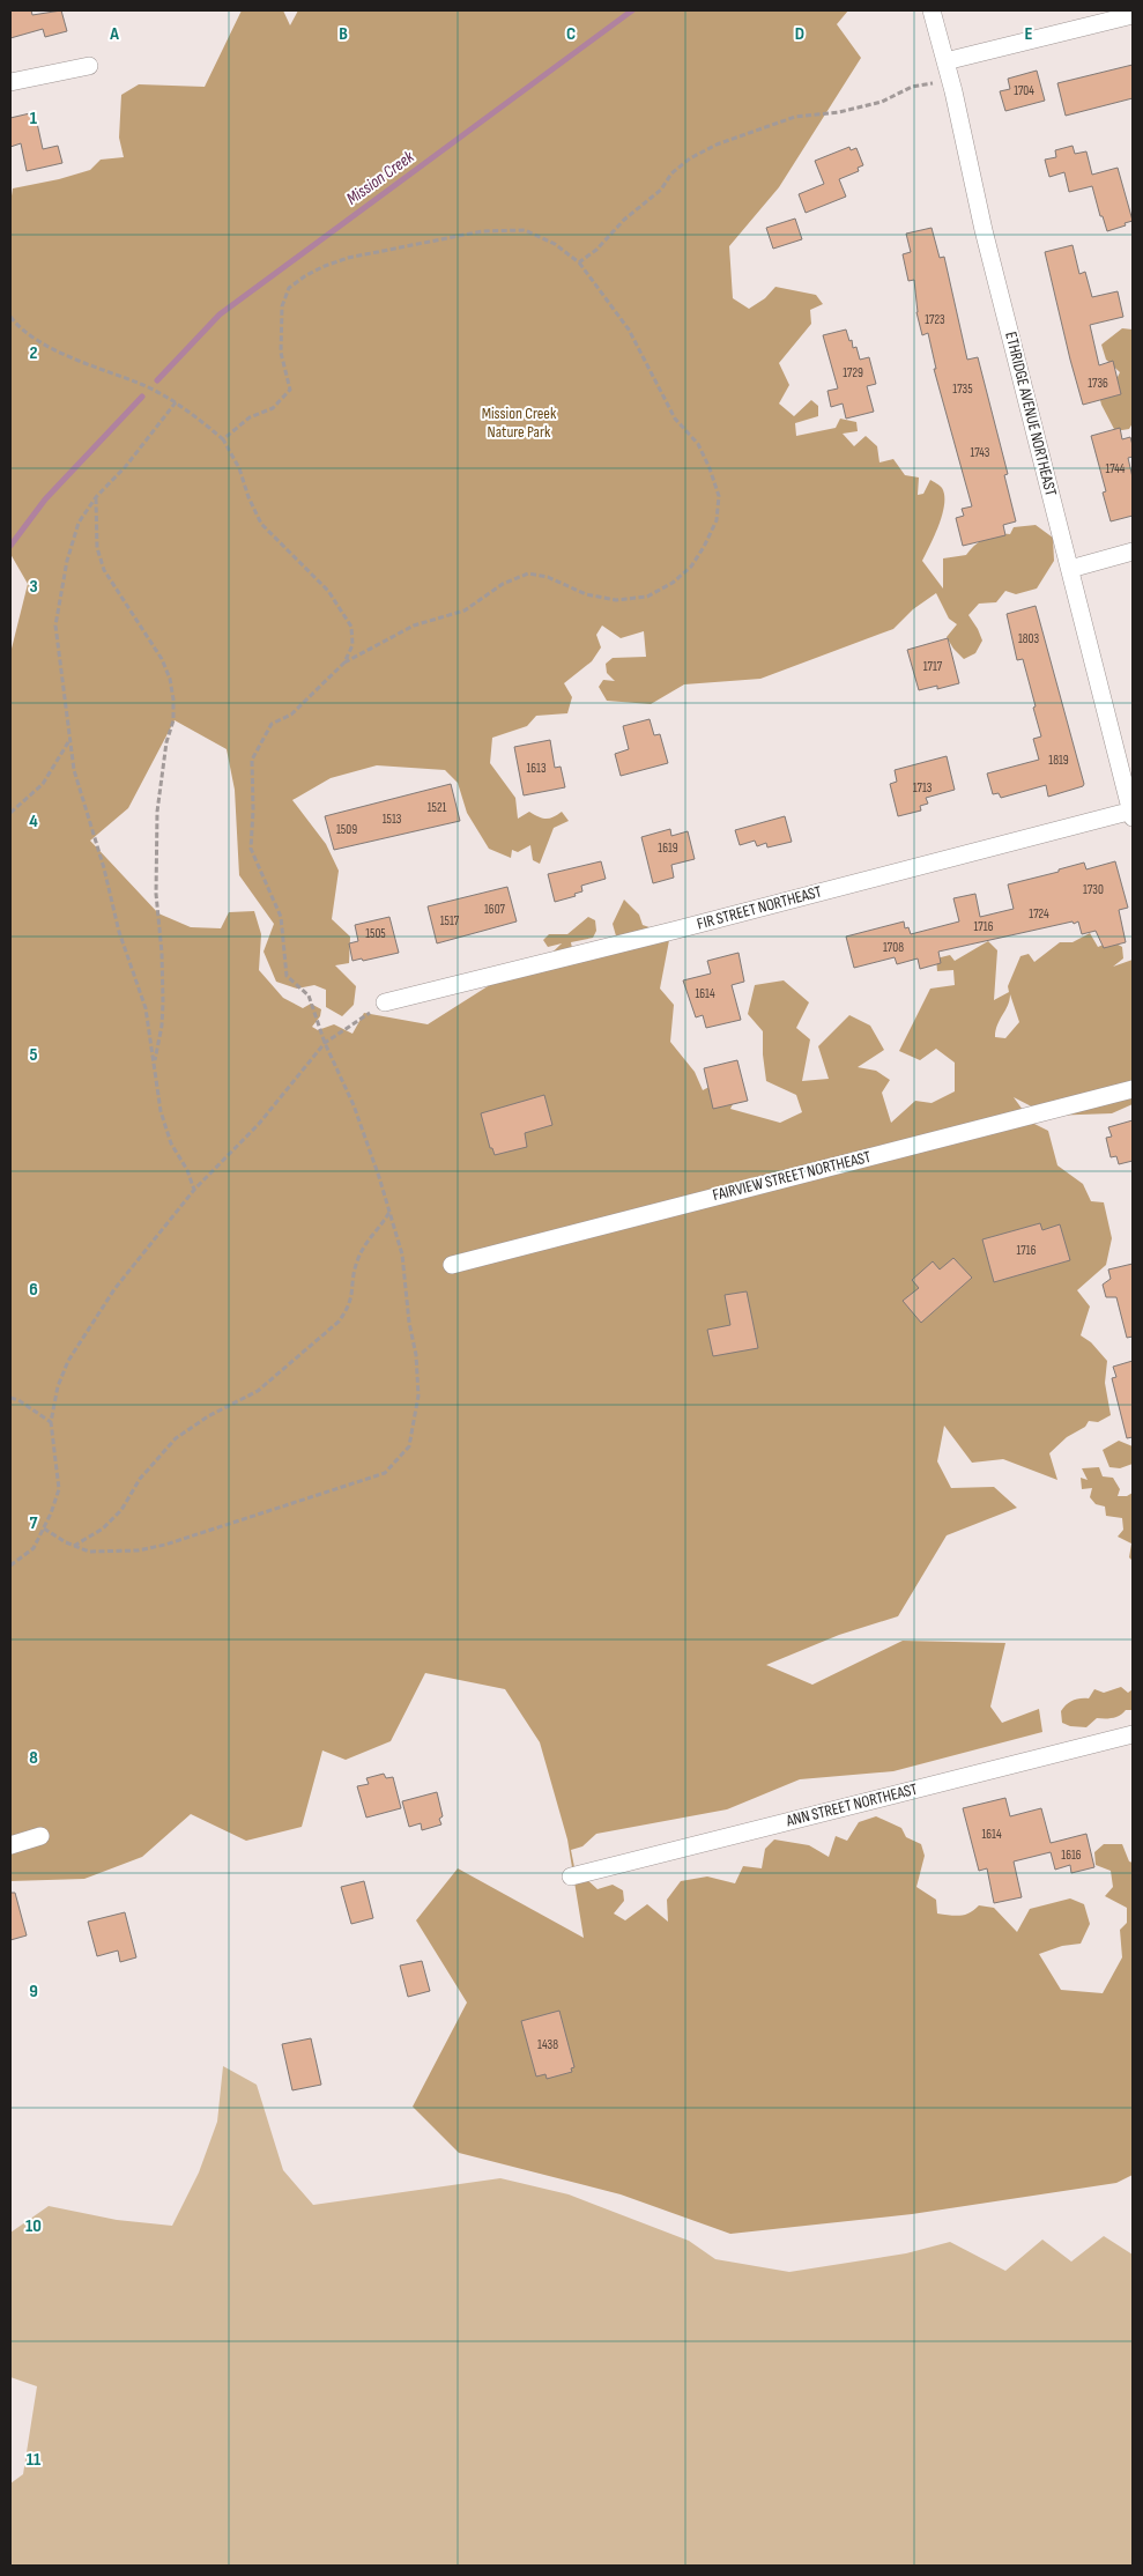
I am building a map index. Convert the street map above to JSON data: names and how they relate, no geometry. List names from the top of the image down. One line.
{"streets":{"street":["ETHRIDGE AVENUE NORTHEAST","FIR STREET NORTHEAST","FAIRVIEW STREET NORTHEAST","ANN STREET NORTHEAST"]},"crossings":[["ETHRIDGE AVENUE NORTHEAST","FIR STREET NORTHEAST"]],"water":["Mission Creek"],"parks":["Mission Creek Nature Park"],"house_numbers":["1704","1723","1729","1736","1735","1743","1744","1803","1717","1819","1613","1713","1521","1513","1509","1619","1730","1607","1724","1517","1716","1505","1708","1614","1716","1614","1616","1438"],"grid":{"columns":["A","B","C","D","E"],"rows":["1","2","3","4","5","6","7","8","9","10","11"]}}
